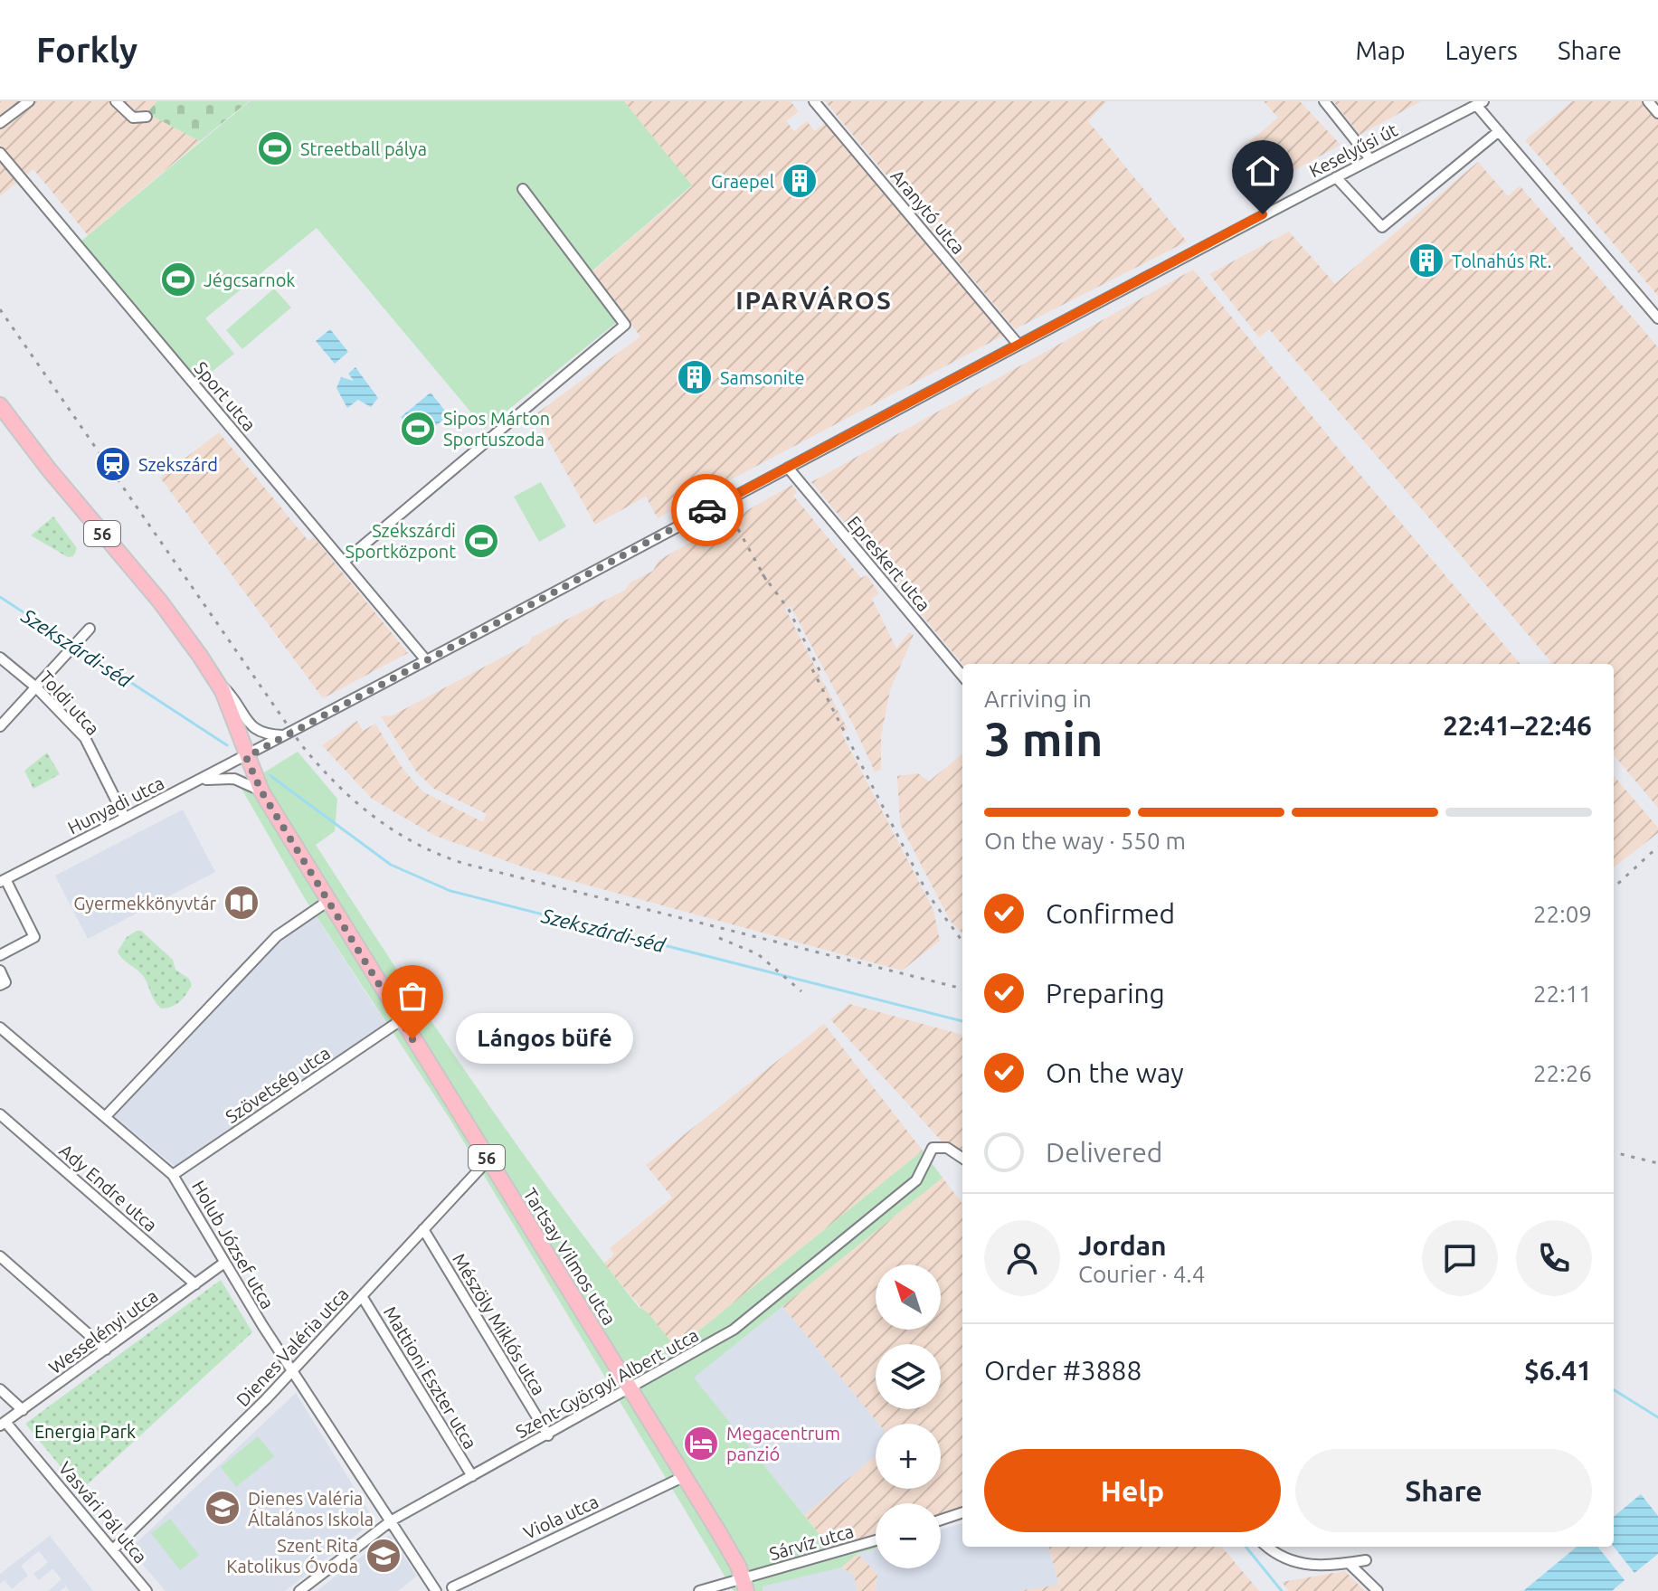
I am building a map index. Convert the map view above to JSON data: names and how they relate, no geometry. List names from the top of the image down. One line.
{"streets":{"main road":["56","Tartsay Vilmos utca"],"street":["Keselyűsi út","Aranytó utca","Sport utca","Epreskert utca","Toldi utca","Hunyadi utca","Szövetség utca","Ady Endre utca","Holub József utca","Mészöly Miklós utca","Wesselényi utca","Dienes Valéria utca","Mattioni Eszter utca","Szent-Györgyi Albert utca","Vasvári Pál utca","Viola utca","Sárvíz utca"]},"crossings":[["Keselyűsi út","Aranytó utca"],["Keselyűsi út","Sport utca"],["Keselyűsi út","56"],["Keselyűsi út","Epreskert utca"],["Keselyűsi út","Hunyadi utca"],["Keselyűsi út","Tartsay Vilmos utca"],["56","Hunyadi utca"],["56","Tartsay Vilmos utca"],["Toldi utca","Hunyadi utca"],["Hunyadi utca","Tartsay Vilmos utca"],["Szövetség utca","Holub József utca"],["Szövetség utca","Tartsay Vilmos utca"],["Ady Endre utca","Wesselényi utca"],["Holub József utca","Wesselényi utca"],["Holub József utca","Dienes Valéria utca"],["Holub József utca","Szent-Györgyi Albert utca"],["Tartsay Vilmos utca","Dienes Valéria utca"],["Tartsay Vilmos utca","Szent-Györgyi Albert utca"],["Tartsay Vilmos utca","Viola utca"],["Tartsay Vilmos utca","Sárvíz utca"],["Mészöly Miklós utca","Dienes Valéria utca"],["Mészöly Miklós utca","Szent-Györgyi Albert utca"],["Wesselényi utca","Vasvári Pál utca"],["Dienes Valéria utca","Mattioni Eszter utca"],["Dienes Valéria utca","Vasvári Pál utca"],["Mattioni Eszter utca","Szent-Györgyi Albert utca"]],"districts":["IPARVÁROS"],"water":["Szekszárdi-séd"],"parks":["Energia Park"],"places":{"sports":["Streetball pálya","Jégcsarnok","Sipos Márton Sportuszoda","Szekszárdi Sportközpont"],"building":["Graepel","Tolnahús Rt.","Samsonite"],"station":["Szekszárd"],"library":["Gyermekkönyvtár"],"other":["Lángos büfé"],"hotel":["Megacentrum panzió"],"school or university":["Dienes Valéria Általános Iskola","Szent Rita Katolikus Óvoda"]},"north":"top left","page":{"header":"Forkly","nav":["Map","Layers","Share"],"heading":["3 min","Arriving in","22:41–22:46"],"panel":["Jordan","Courier · 4.4","Order #3888","$6.41"],"bar":"On the way · 550 m","list":[["Confirmed","22:09"],["Preparing","22:11"],["On the way","22:26"],"Delivered"],"bubble":"Lángos büfé","map_buttons":["+","−"],"buttons":["Help","Share"]}}
